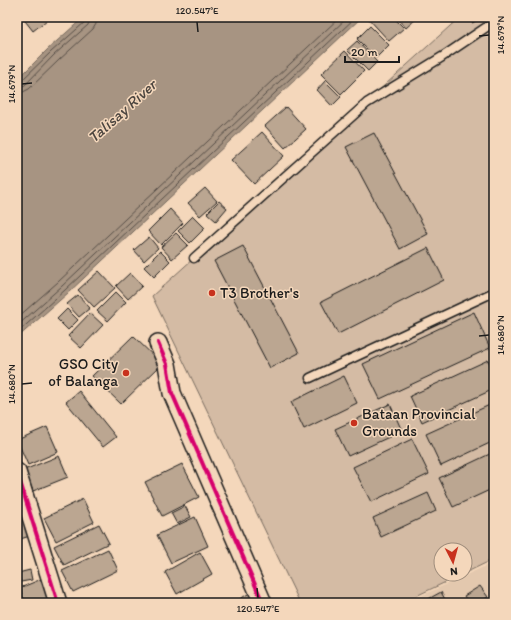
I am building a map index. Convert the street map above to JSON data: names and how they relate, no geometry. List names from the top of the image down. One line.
{"water":["Talisay River"],"places":["T3 Brother's","GSO City of Balanga","Bataan Provincial Grounds"],"scale_bar":"20 m","north":"bottom","coordinates":["120.547°E","14.679°N","14.680°N"]}
